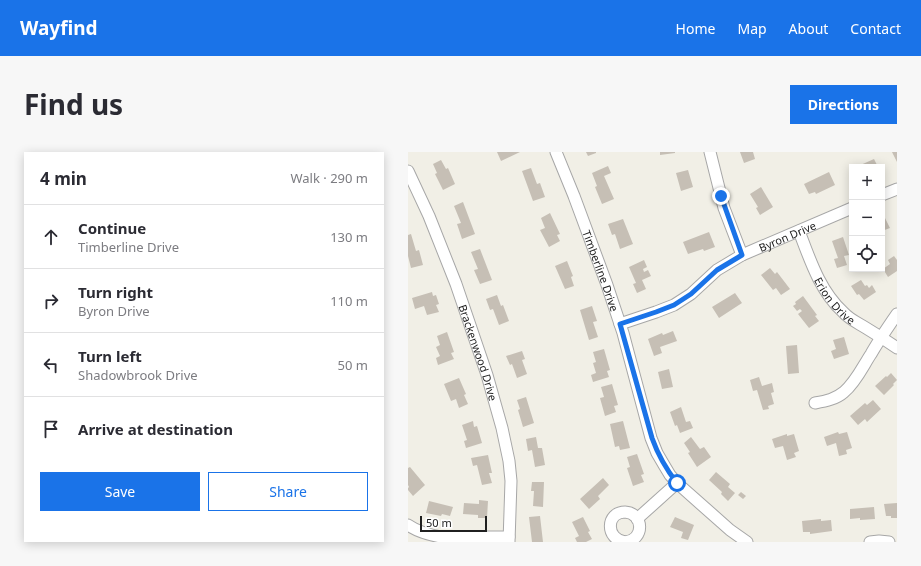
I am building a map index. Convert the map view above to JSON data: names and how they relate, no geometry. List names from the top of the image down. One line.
{"streets":{"street":["Byron Drive","Timberline Drive","Erion Drive","Brackenwood Drive"]},"crossings":[["Byron Drive","Timberline Drive"],["Byron Drive","Erion Drive"]],"scale_bar":"50 m","page":{"header":"Wayfind","nav":["Home","Map","About","Contact"],"title":"Find us","buttons":["Directions",["Save","Share"]],"heading":["4 min","Walk · 290 m"],"map_buttons":["+","−"],"list":[["Continue","Timberline Drive","130 m"],["Turn right","Byron Drive","110 m"],["Turn left","Shadowbrook Drive","50 m"],"Arrive at destination"],"scale":"50 m"}}
